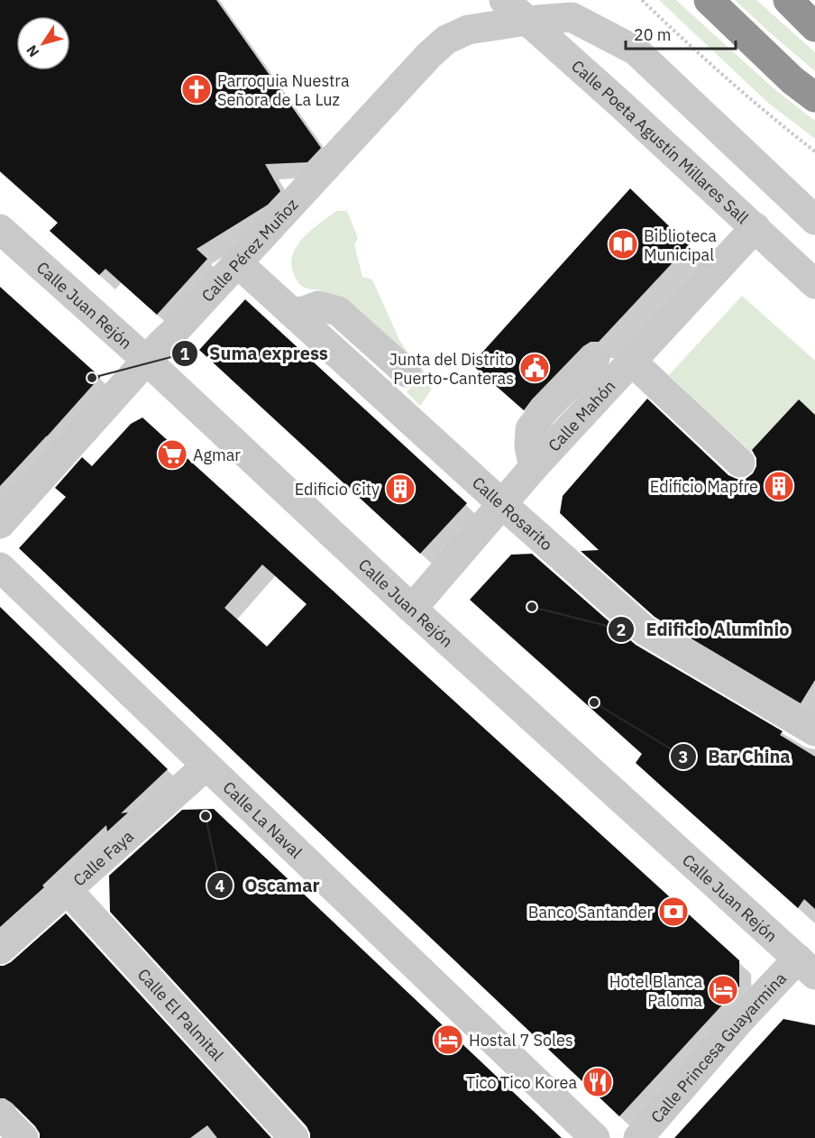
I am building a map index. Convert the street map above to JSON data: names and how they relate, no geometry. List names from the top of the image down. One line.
{"streets":{"street":["Calle Poeta Agustín Millares Sall","Calle Pérez Muñoz","Calle Juan Rejón","Calle Mahón","Calle Rosarito","Calle La Naval","Calle Faya","Calle El Palmital","Calle Princesa Guayarmina"]},"crossings":[["Calle Poeta Agustín Millares Sall","Calle Pérez Muñoz"],["Calle Poeta Agustín Millares Sall","Calle Mahón"],["Calle Pérez Muñoz","Calle Juan Rejón"],["Calle Pérez Muñoz","Calle Rosarito"],["Calle Juan Rejón","Calle Mahón"],["Calle Juan Rejón","Calle Princesa Guayarmina"],["Calle Mahón","Calle Rosarito"],["Calle La Naval","Calle Faya"],["Calle Faya","Calle El Palmital"]],"places":{"church":["Parroquia Nuestra Señora de La Luz"],"library":["Biblioteca Municipal"],"public building":["Junta del Distrito Puerto-Canteras"],"other":["Suma express","Edificio Aluminio","Bar China","Oscamar"],"supermarket":["Agmar"],"building":["Edificio Mapfre","Edificio City"],"bank":["Banco Santander"],"hotel":["Hotel Blanca Paloma","Hostal 7 Soles"],"restaurant":["Tico Tico Korea"]},"scale_bar":"20 m","north":"bottom left"}
